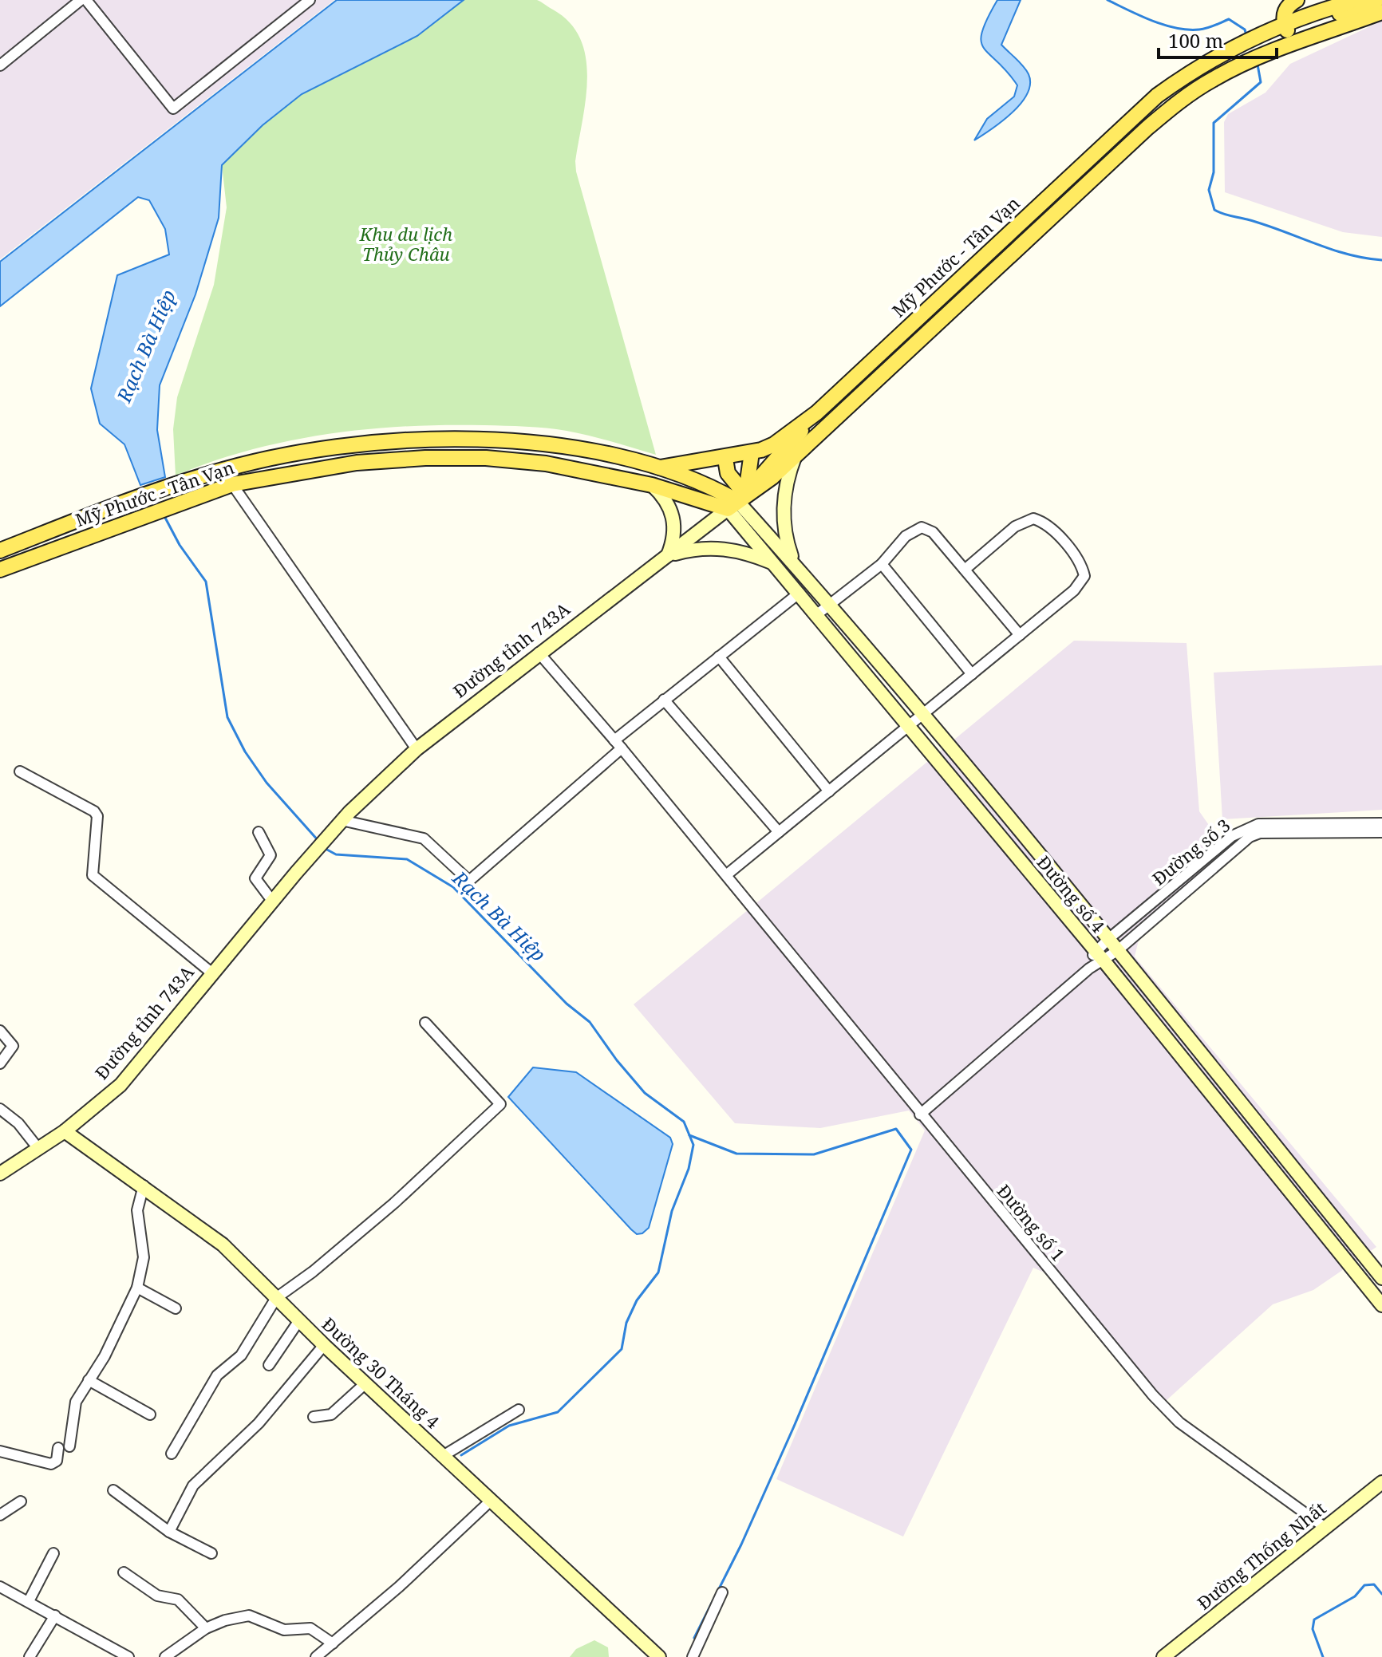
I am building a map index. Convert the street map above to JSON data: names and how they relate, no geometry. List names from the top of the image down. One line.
{"streets":{"main road":["Mỹ Phước - Tân Vạn","Đường tỉnh 743A"],"street":["Đường số 3","Đường số 4","Đường số 1","Đường 30 Tháng 4","Đường Thống Nhất"]},"crossings":[["Mỹ Phước - Tân Vạn","Đường tỉnh 743A"],["Mỹ Phước - Tân Vạn","Đường số 4"],["Đường tỉnh 743A","Đường số 4"],["Đường tỉnh 743A","Đường số 1"],["Đường tỉnh 743A","Đường 30 Tháng 4"],["Đường số 3","Đường số 4"],["Đường số 1","Đường Thống Nhất"]],"water":["Rạch Bà Hiệp"],"parks":["Khu du lịch Thủy Châu"],"scale_bar":"100 m"}
